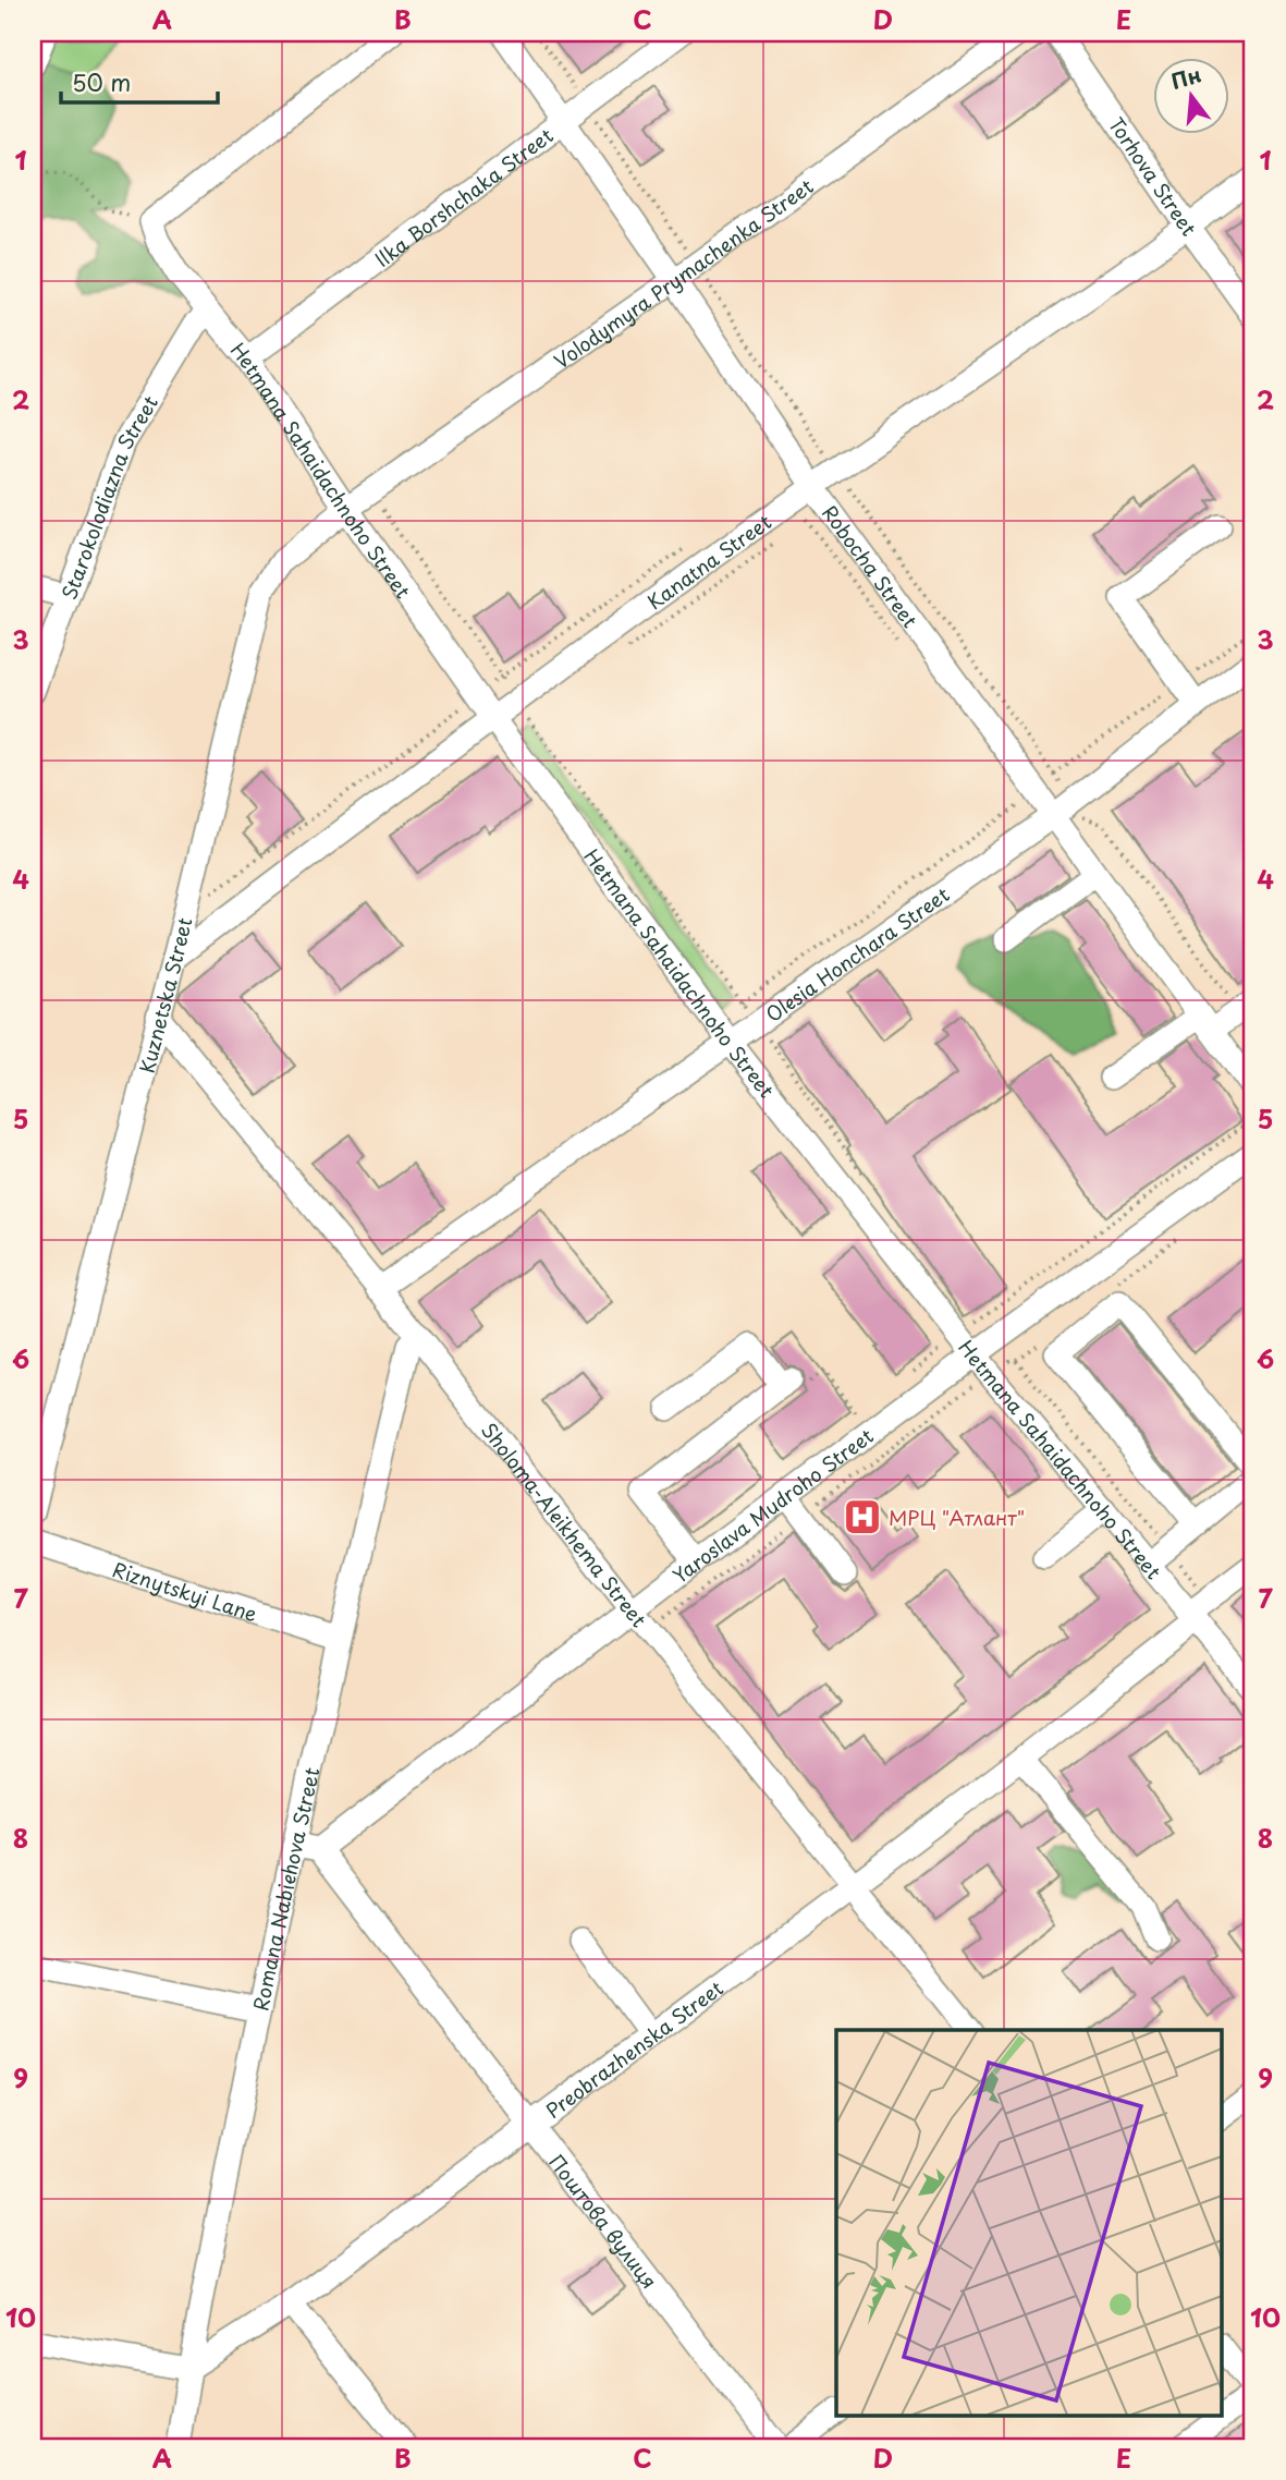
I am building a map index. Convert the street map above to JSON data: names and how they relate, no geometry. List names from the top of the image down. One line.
{"streets":{"street":["Torhova Street","Ilka Borshchaka Street","Volodymyra Prymachenka Street","Hetmana Sahaidachnoho Street","Starokolodiazna Street","Kanatna Street","Robocha Street","Olesia Honchara Street","Kuznetska Street","Yaroslava Mudroho Street","Sholoma-Aleikhema Street","Riznytskyi Lane","Romana Nabiehova Street","Preobrazhenska Street","Поштова вулиця"]},"crossings":[["Torhova Street","Kanatna Street"],["Ilka Borshchaka Street","Hetmana Sahaidachnoho Street"],["Ilka Borshchaka Street","Robocha Street"],["Volodymyra Prymachenka Street","Hetmana Sahaidachnoho Street"],["Volodymyra Prymachenka Street","Robocha Street"],["Volodymyra Prymachenka Street","Kuznetska Street"],["Hetmana Sahaidachnoho Street","Starokolodiazna Street"],["Hetmana Sahaidachnoho Street","Kanatna Street"],["Hetmana Sahaidachnoho Street","Olesia Honchara Street"],["Hetmana Sahaidachnoho Street","Kuznetska Street"],["Hetmana Sahaidachnoho Street","Yaroslava Mudroho Street"],["Hetmana Sahaidachnoho Street","Preobrazhenska Street"],["Kanatna Street","Robocha Street"],["Kanatna Street","Kuznetska Street"],["Robocha Street","Olesia Honchara Street"],["Olesia Honchara Street","Sholoma-Aleikhema Street"],["Kuznetska Street","Sholoma-Aleikhema Street"],["Yaroslava Mudroho Street","Sholoma-Aleikhema Street"],["Yaroslava Mudroho Street","Поштова вулиця"],["Sholoma-Aleikhema Street","Romana Nabiehova Street"],["Sholoma-Aleikhema Street","Preobrazhenska Street"],["Riznytskyi Lane","Romana Nabiehova Street"],["Romana Nabiehova Street","Preobrazhenska Street"],["Preobrazhenska Street","Поштова вулиця"]],"places":{"hospital":["МРЦ \"Атлант\""]},"scale_bar":"50 m","north":"top","grid":{"columns":["A","B","C","D","E"],"rows":["1","2","3","4","5","6","7","8","9","10"]}}
